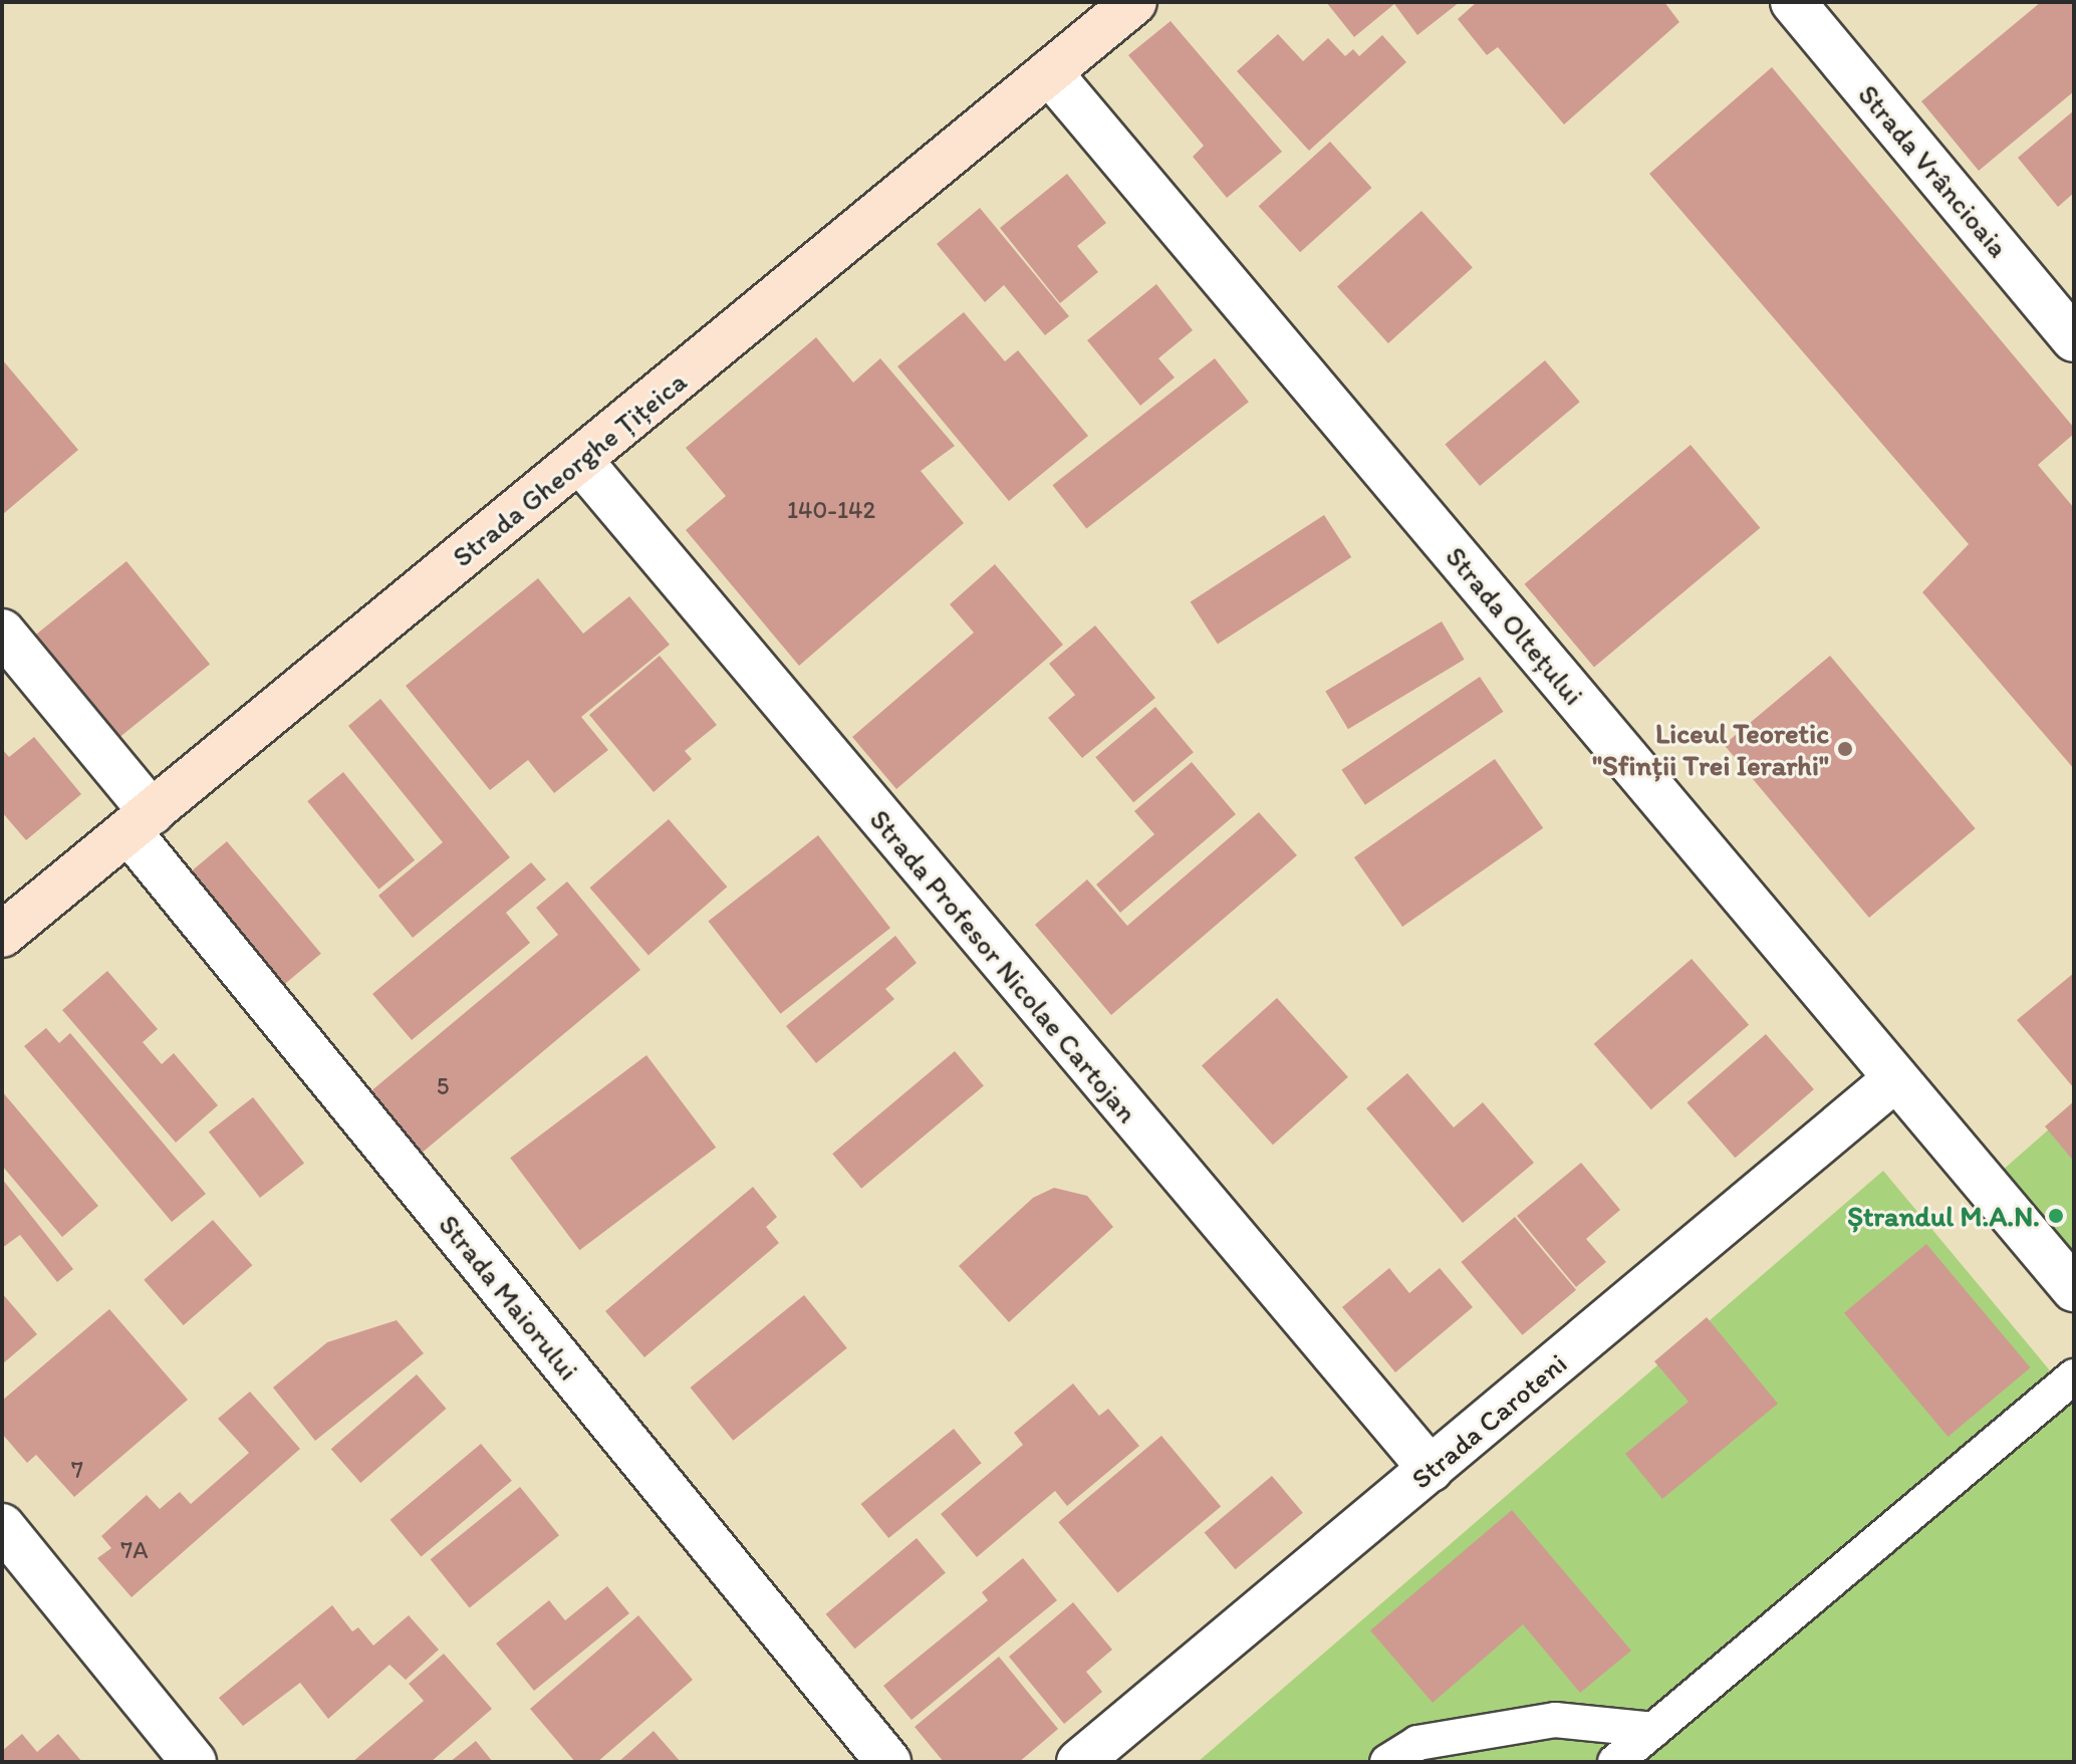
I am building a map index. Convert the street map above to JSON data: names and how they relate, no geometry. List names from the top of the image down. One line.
{"streets":{"street":["Strada Vrâncioaia","Strada Gheorghe Țițeica","Strada Oltețului","Strada Profesor Nicolae Cartojan","Strada Maiorului","Strada Caroteni"]},"crossings":[["Strada Gheorghe Țițeica","Strada Oltețului"],["Strada Gheorghe Țițeica","Strada Profesor Nicolae Cartojan"],["Strada Gheorghe Țițeica","Strada Maiorului"],["Strada Oltețului","Strada Caroteni"],["Strada Profesor Nicolae Cartojan","Strada Caroteni"]],"places":["Liceul Teoretic \"Sfinții Trei Ierarhi\"","Ștrandul M.A.N."],"house_numbers":["140-142","5","7","7A"]}
